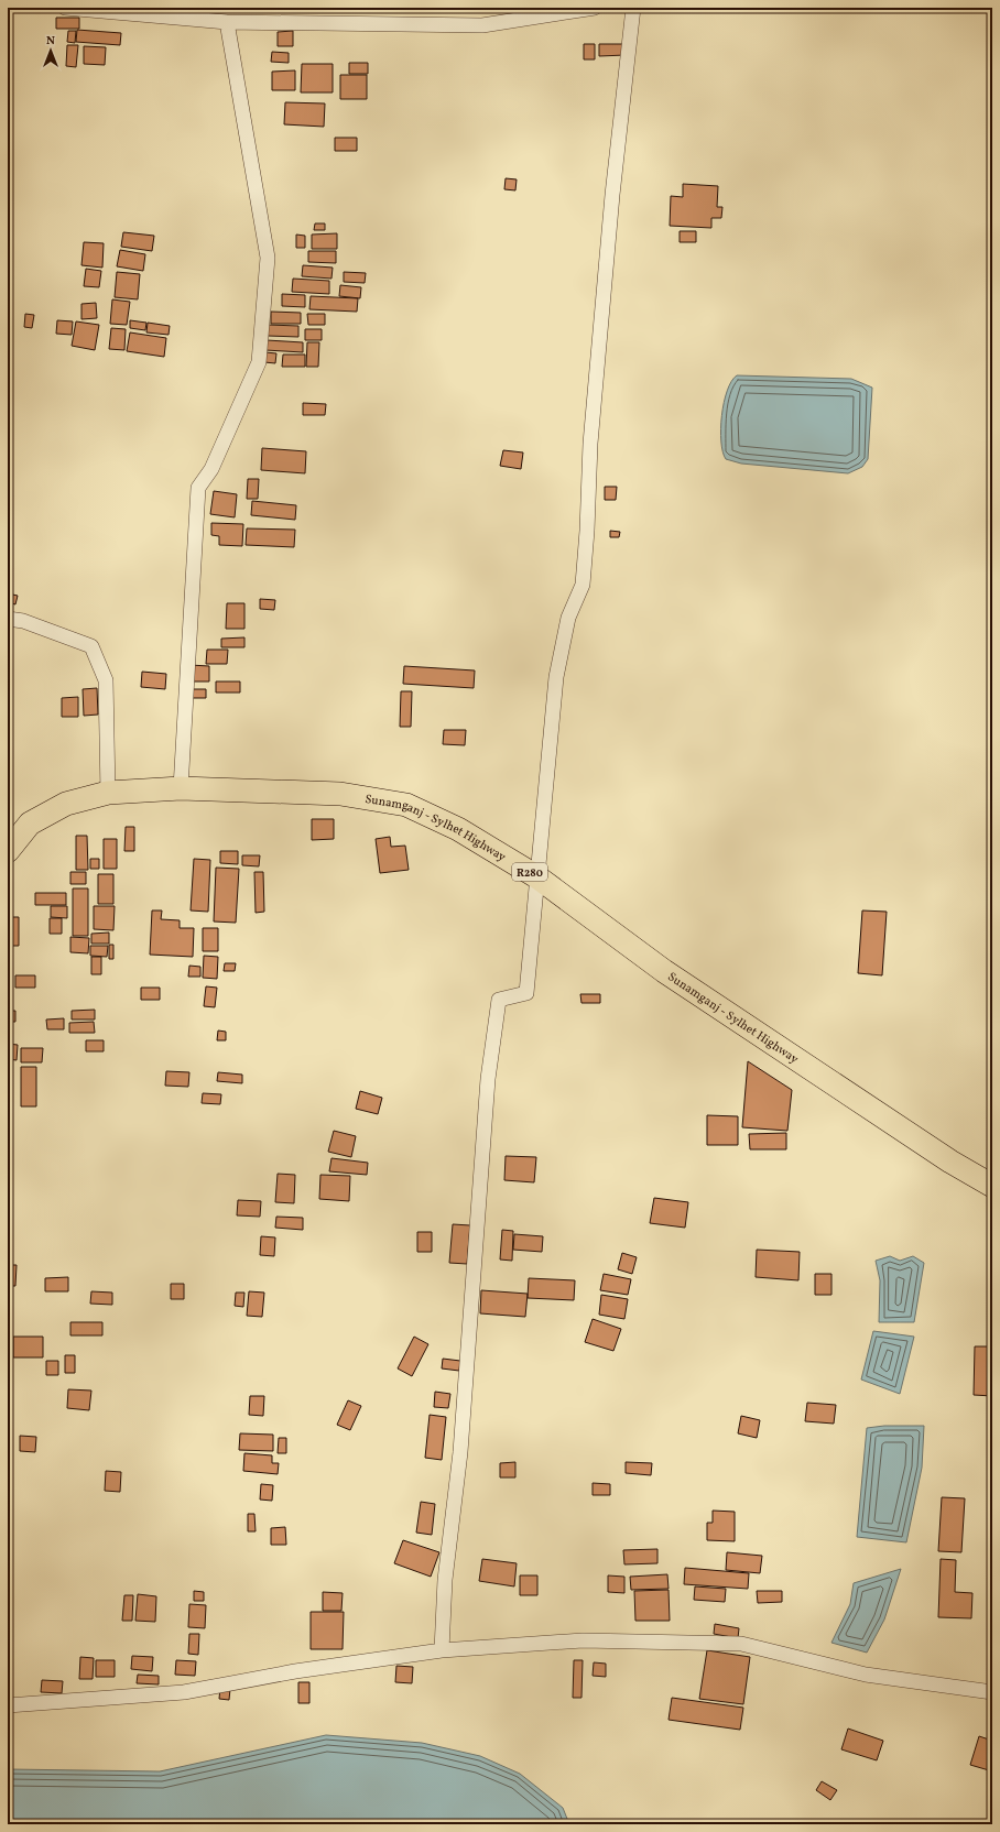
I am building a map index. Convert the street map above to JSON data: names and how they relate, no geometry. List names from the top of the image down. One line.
{"streets":{"main road":["Sunamganj - Sylhet Highway","R280"]},"north":"top"}
